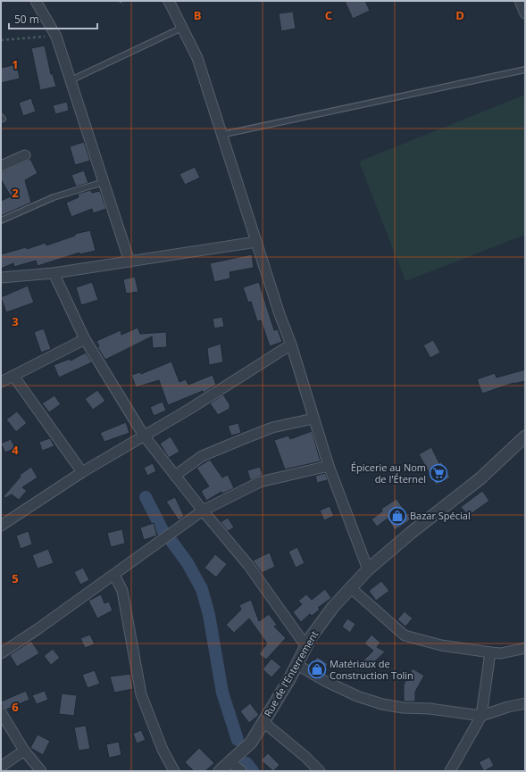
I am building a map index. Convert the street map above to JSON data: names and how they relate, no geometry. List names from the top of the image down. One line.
{"streets":{"street":["Rue de l'Enterrement"]},"places":{"supermarket":["Épicerie au Nom de l'Éternel"],"shop":["Bazar Spécial","Matériaux de Construction Tolin"]},"scale_bar":"50 m","grid":{"columns":["B","C","D"],"rows":["1","2","3","4","5","6"]}}
